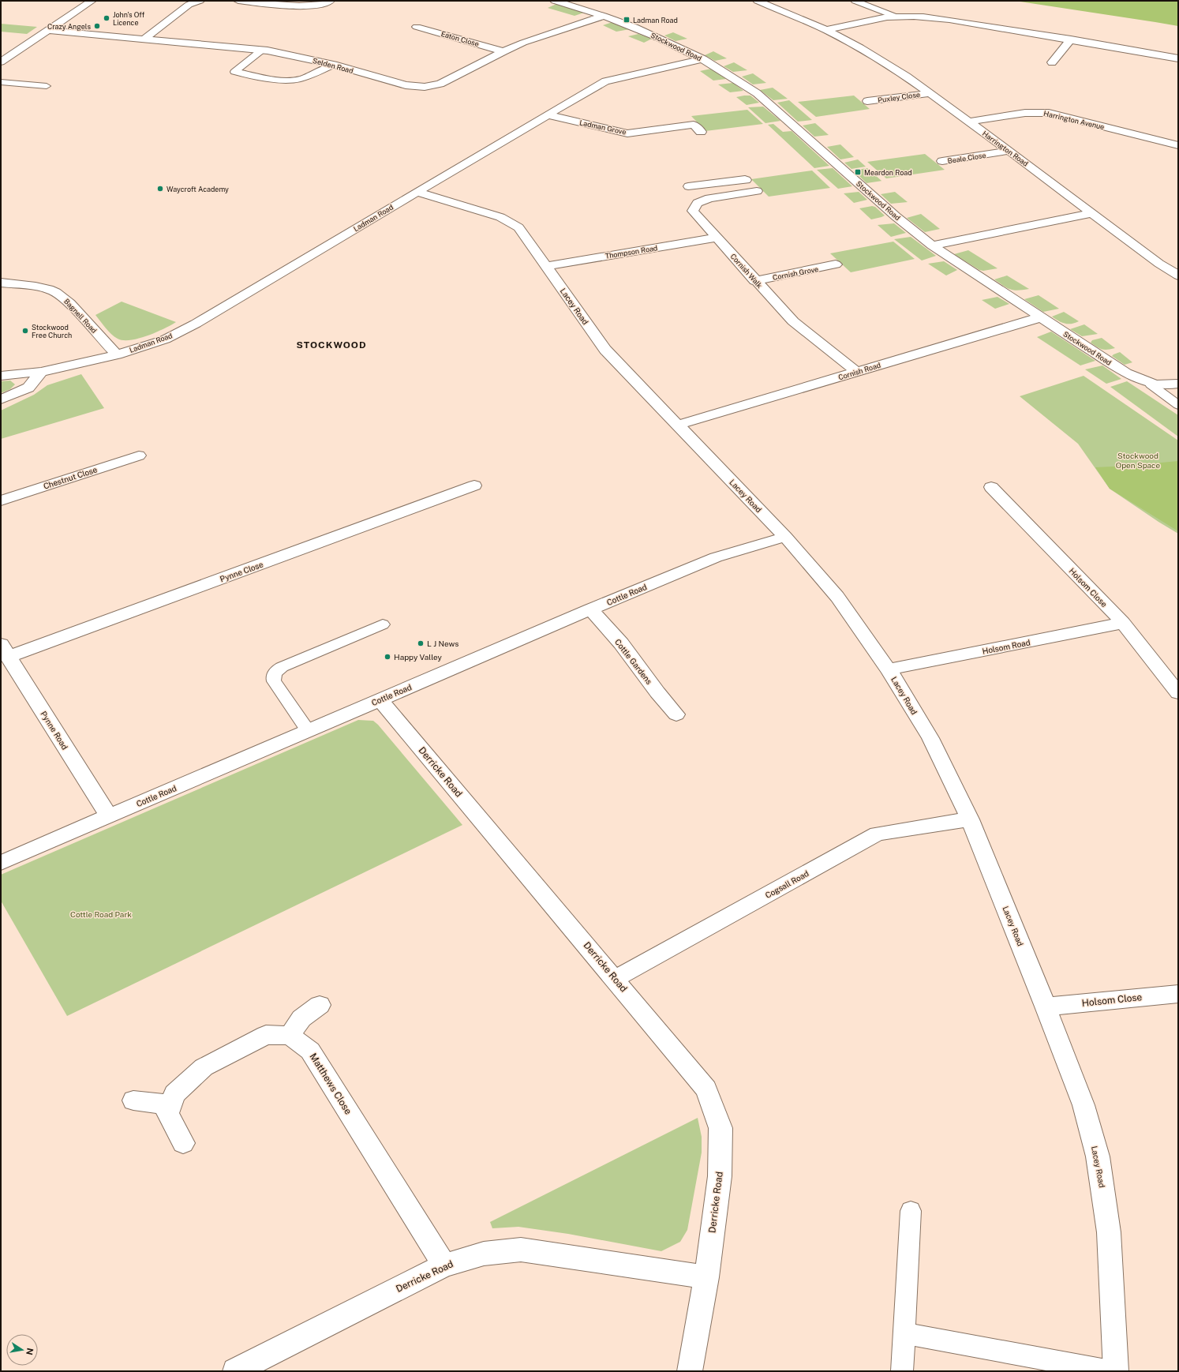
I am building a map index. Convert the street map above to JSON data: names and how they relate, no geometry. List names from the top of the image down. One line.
{"streets":{"street":["Eaton Close","Stockwood Road","Selden Road","Puxley Close","Harrington Avenue","Ladman Grove","Harrington Road","Beale Close","Ladman Road","Thompson Road","Cornish Walk","Cornish Grove","Lacey Road","Bagnell Road","Cornish Road","Chestnut Close","Pynne Close","Holsom Close","Cottle Road","Holsom Road","Cottle Gardens","Pynne Road","Derricke Road","Cogsall Road","Matthews Close"]},"crossings":[["Eaton Close","Selden Road"],["Stockwood Road","Selden Road"],["Stockwood Road","Ladman Road"],["Stockwood Road","Cornish Road"],["Puxley Close","Harrington Road"],["Harrington Avenue","Harrington Road"],["Ladman Grove","Ladman Road"],["Harrington Road","Beale Close"],["Ladman Road","Lacey Road"],["Ladman Road","Bagnell Road"],["Thompson Road","Cornish Walk"],["Thompson Road","Lacey Road"],["Cornish Walk","Cornish Grove"],["Cornish Walk","Cornish Road"],["Lacey Road","Cornish Road"],["Lacey Road","Holsom Close"],["Lacey Road","Cottle Road"],["Lacey Road","Holsom Road"],["Lacey Road","Cogsall Road"],["Pynne Close","Pynne Road"],["Holsom Close","Holsom Road"],["Cottle Road","Cottle Gardens"],["Cottle Road","Pynne Road"],["Cottle Road","Derricke Road"],["Derricke Road","Cogsall Road"],["Derricke Road","Matthews Close"]],"districts":["STOCKWOOD"],"parks":["Stockwood Open Space","Cottle Road Park"],"places":{"other":["John's Off Licence","Crazy Angels","Waycroft Academy","Stockwood Free Church","L J News","Happy Valley"],"transit":["Ladman Road","Meardon Road"]},"north":"right"}
